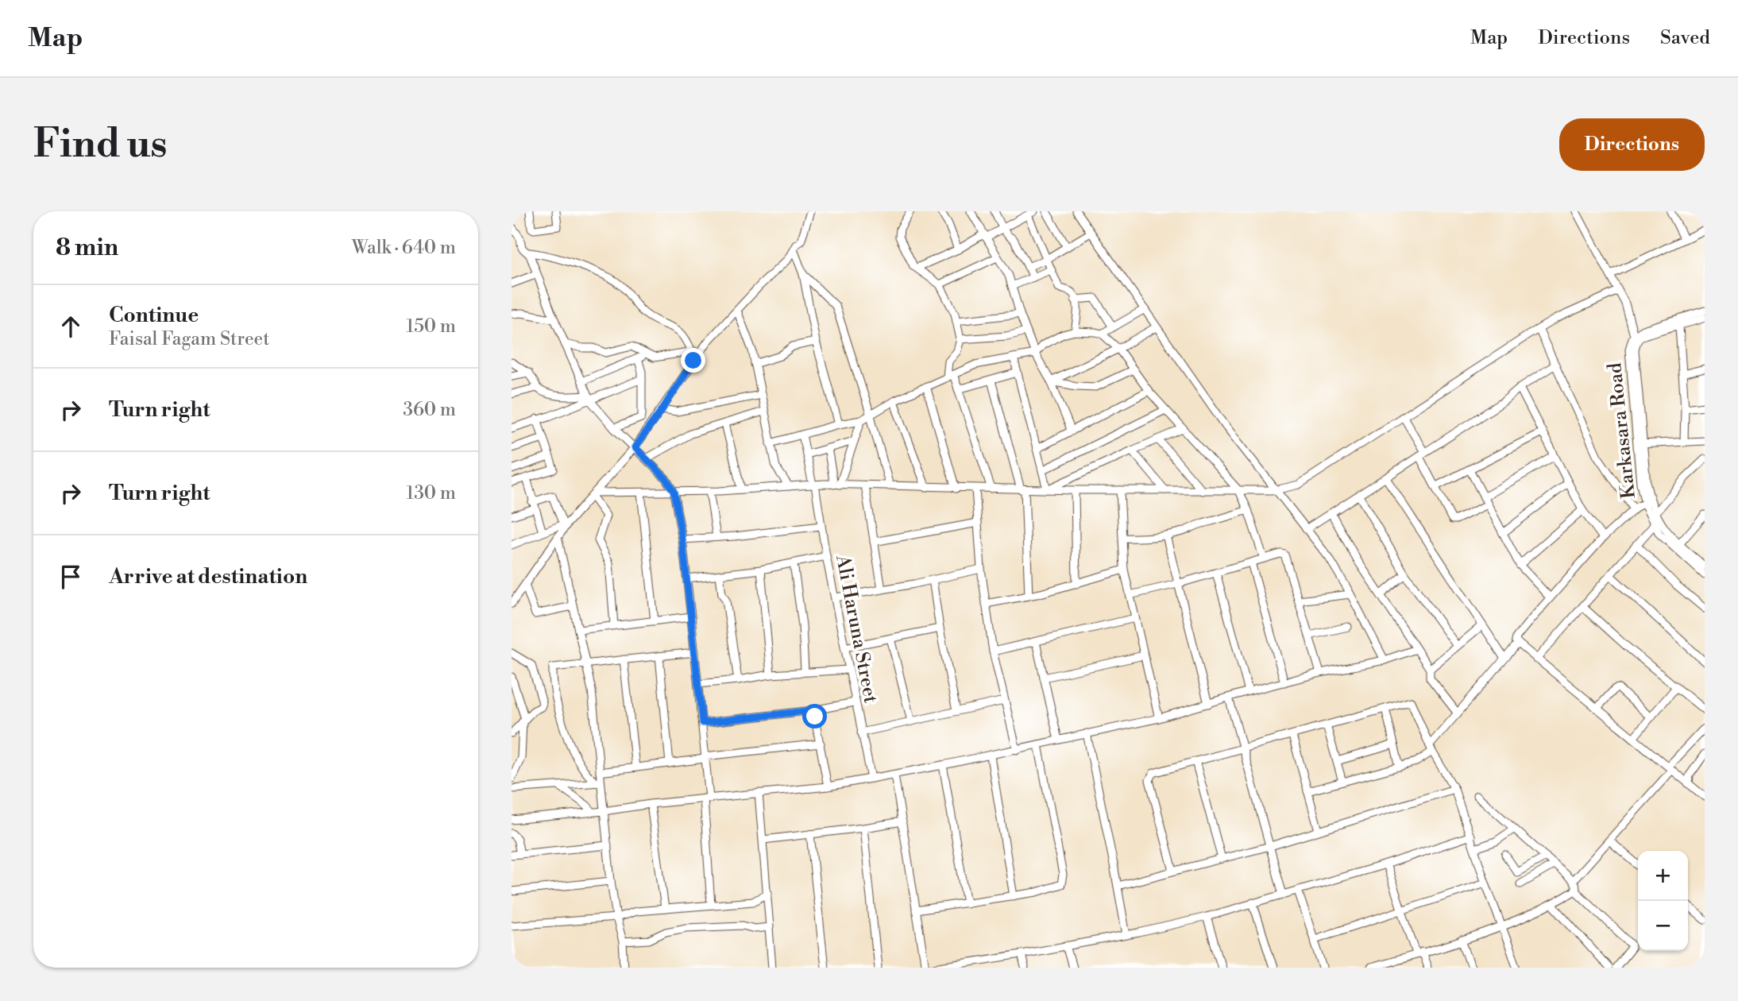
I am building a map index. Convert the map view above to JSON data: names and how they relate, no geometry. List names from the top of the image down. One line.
{"streets":{"street":["Karkasara Road","Ali Haruna Street"]},"page":{"header":"Map","nav":["Map","Directions","Saved"],"buttons":"Directions","title":"Find us","heading":["8 min","Walk · 640 m"],"list":[["Continue","Faisal Fagam Street","150 m"],["Turn right","360 m"],["Turn right","130 m"],"Arrive at destination"],"map_buttons":["+","−"]}}
